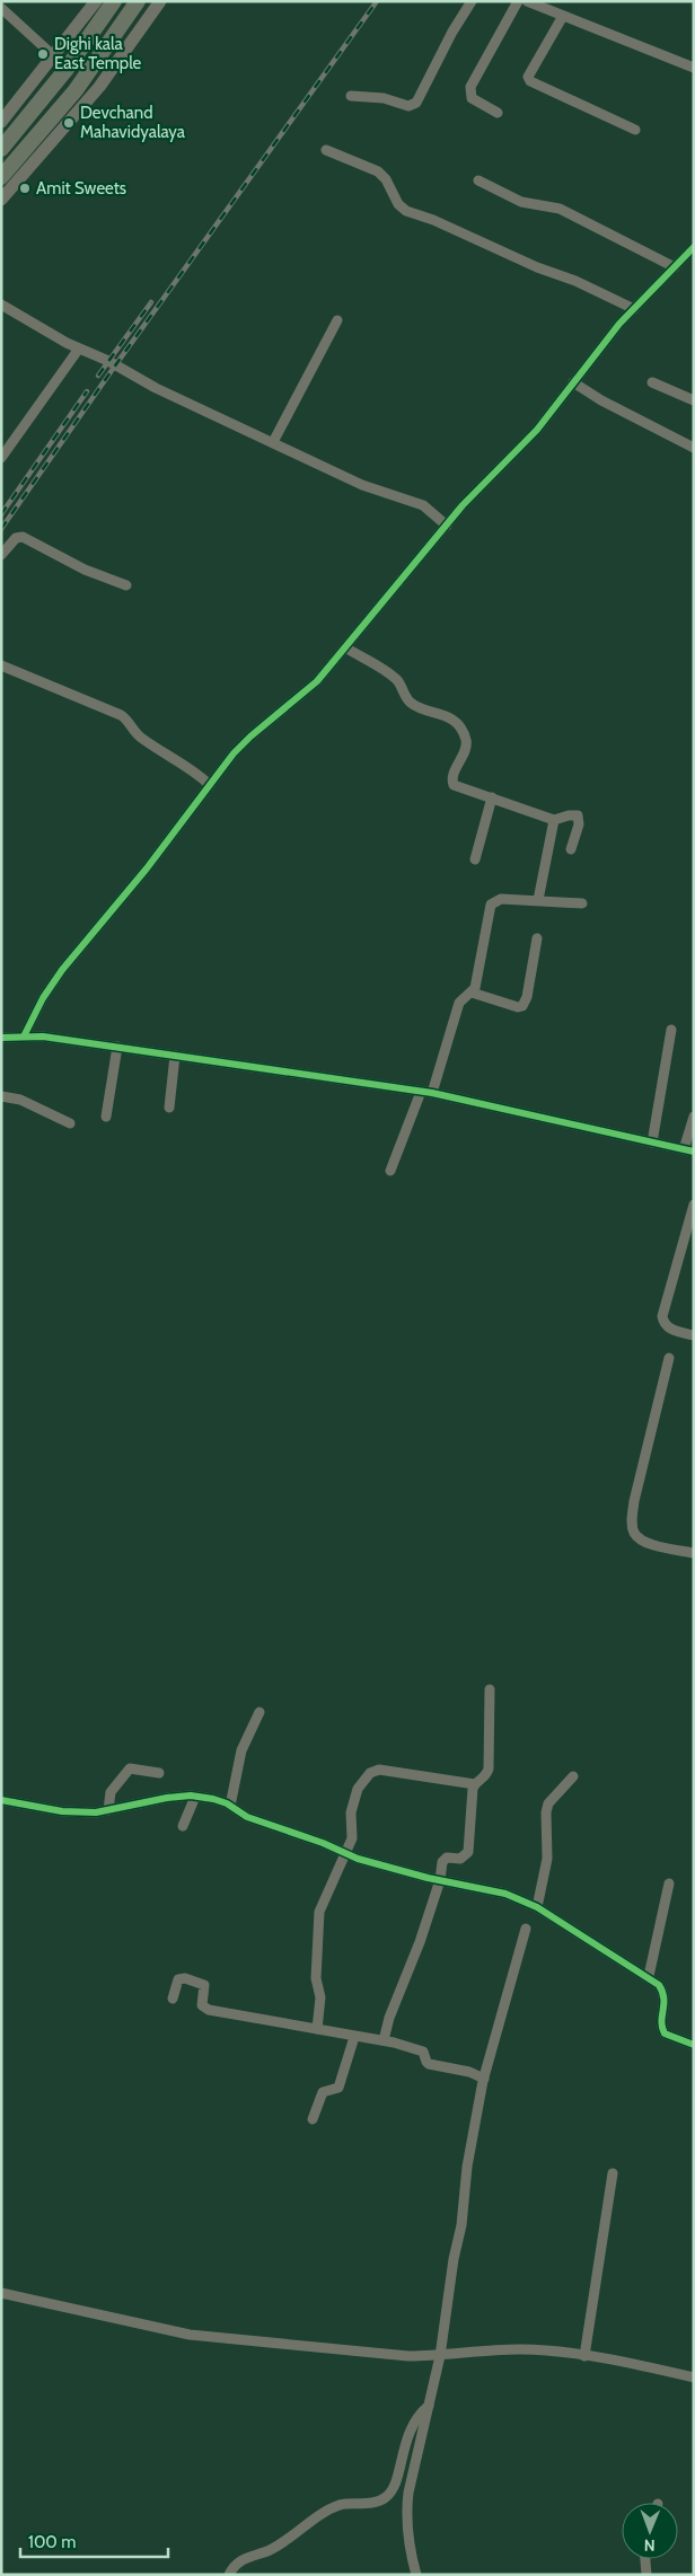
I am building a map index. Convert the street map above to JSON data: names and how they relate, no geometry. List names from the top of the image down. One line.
{"places":["Dighi kala East Temple","Devchand Mahavidyalaya","Amit Sweets"],"scale_bar":"100 m","north":"bottom"}
